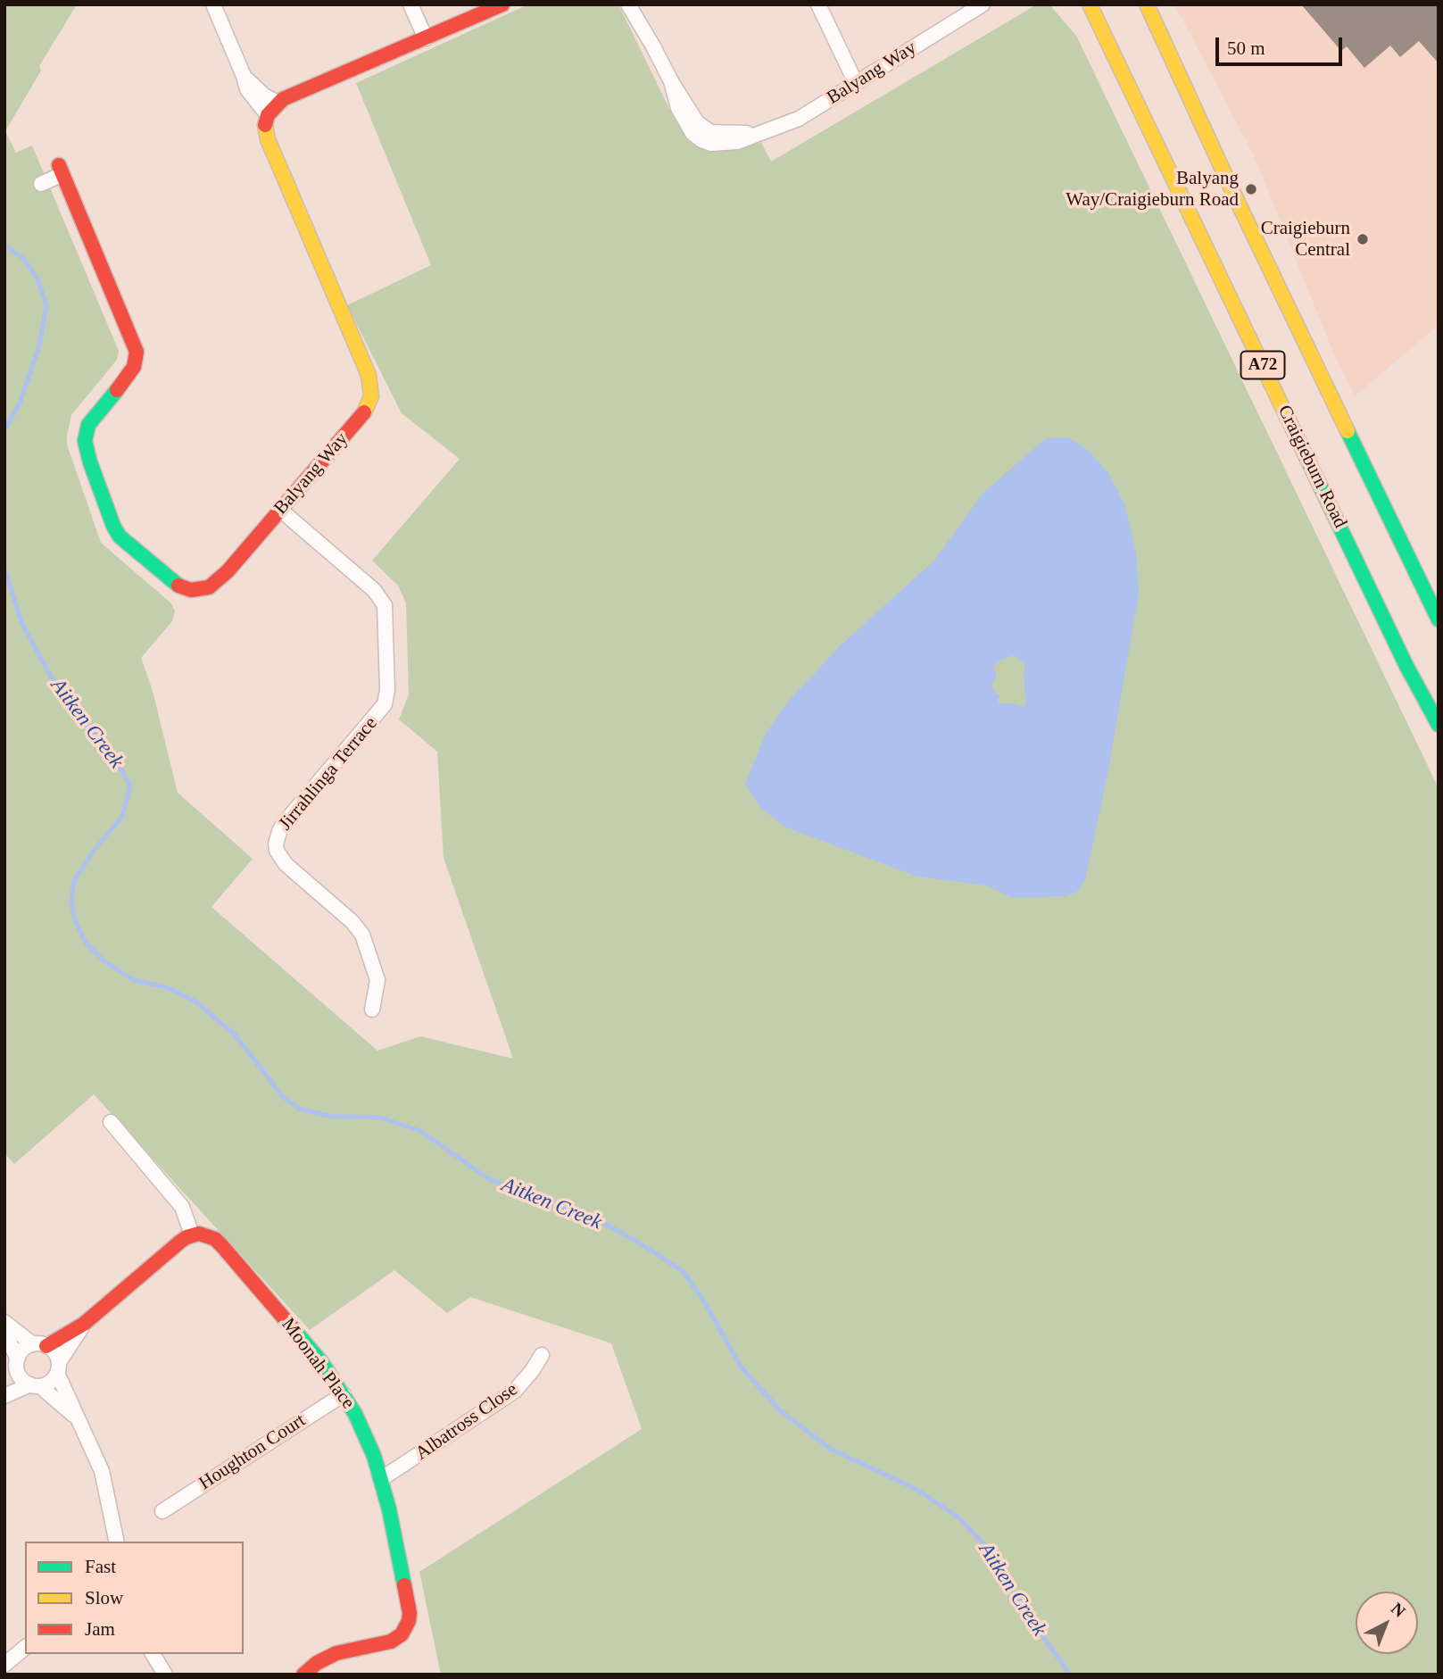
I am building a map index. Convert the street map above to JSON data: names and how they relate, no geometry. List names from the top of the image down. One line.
{"streets":{"street":["Balyang Way","A72","Craigieburn Road","Jirrahlinga Terrace","Moonah Place","Albatross Close","Houghton Court"]},"crossings":[["Balyang Way","Jirrahlinga Terrace"],["Moonah Place","Albatross Close"],["Moonah Place","Houghton Court"]],"water":["Aitken Creek"],"places":["Balyang Way/Craigieburn Road","Craigieburn Central"],"legend":["Fast","Slow","Jam"],"scale_bar":"50 m","north":"top right"}
